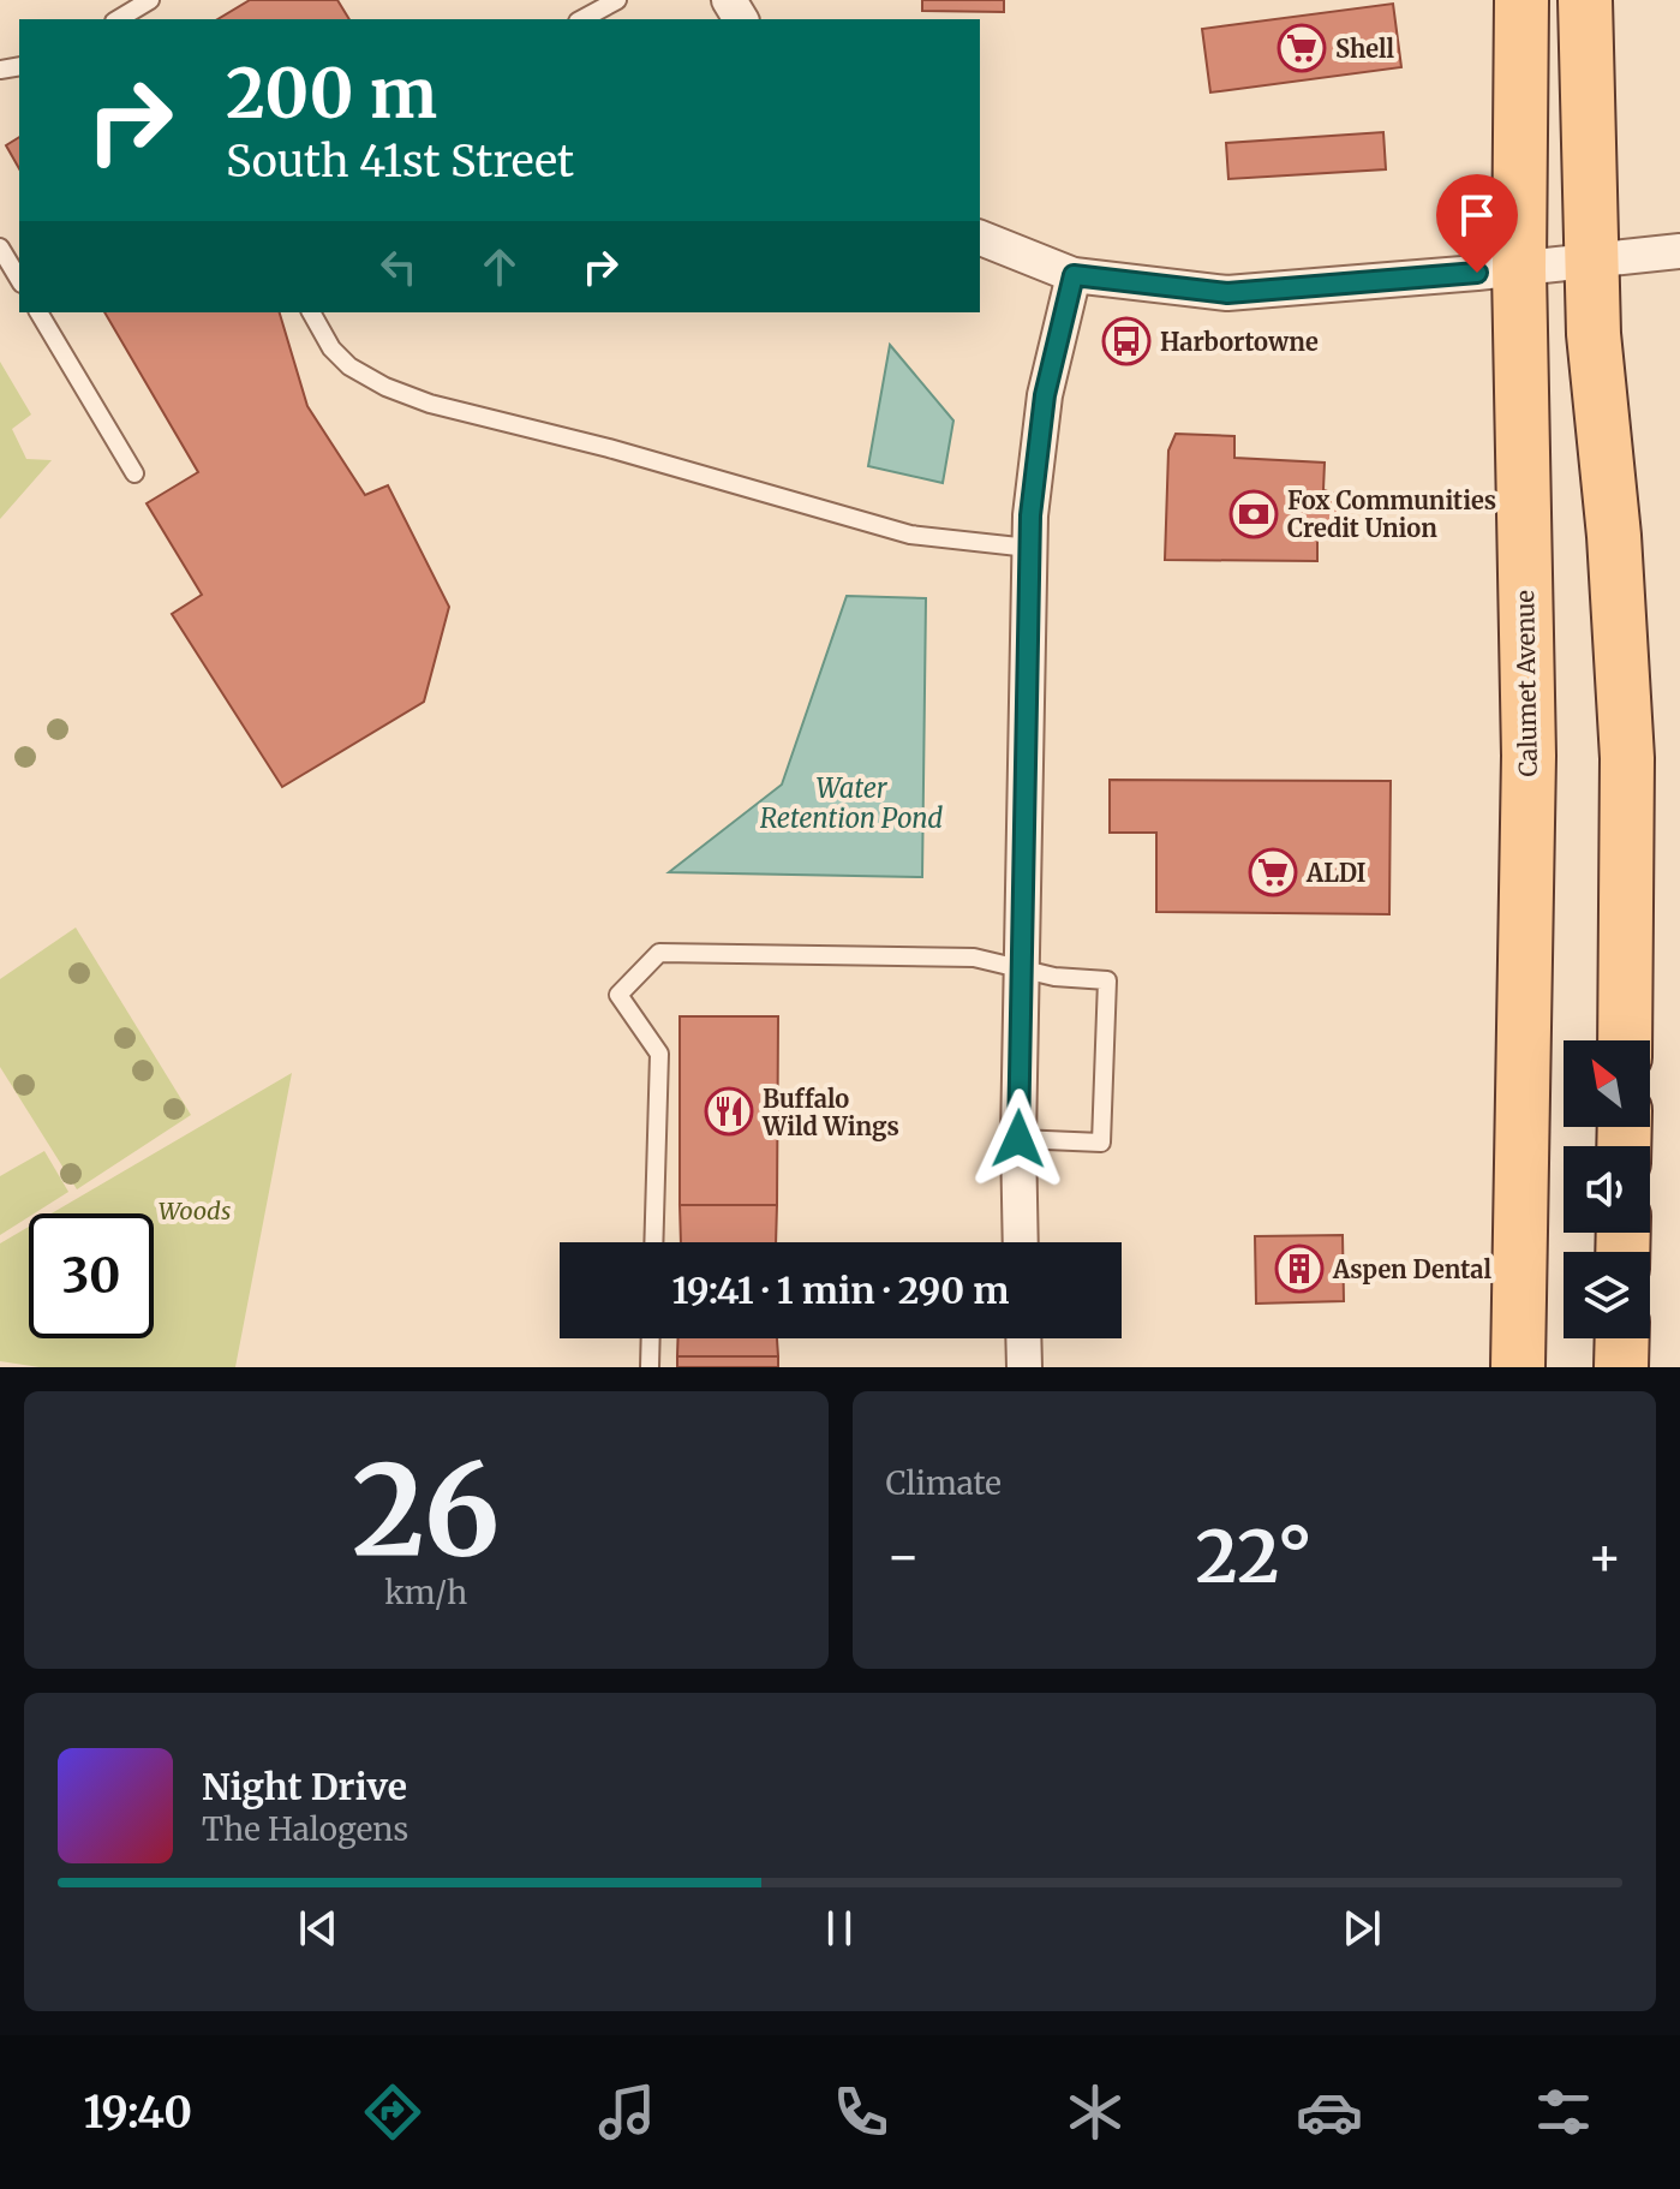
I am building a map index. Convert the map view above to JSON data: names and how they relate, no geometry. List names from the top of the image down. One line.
{"streets":{"main road":["Calumet Avenue"]},"water":["Water Retention Pond"],"parks":["Woods"],"places":{"supermarket":["Shell","ALDI"],"bus stop":["Harbortowne"],"bank":["Fox Communities Credit Union"],"restaurant":["Buffalo Wild Wings"],"building":["Aspen Dental"]},"north":"top left","page":{"turn":["200 m","South 41st Street"],"limit":"30","trip":"19:41 · 1 min · 290 m","tile":[["26","km/h"],"Climate"],"heat":["−","22°","+"],"song":["Night Drive","The Halogens"],"tabs":"19:40"}}
